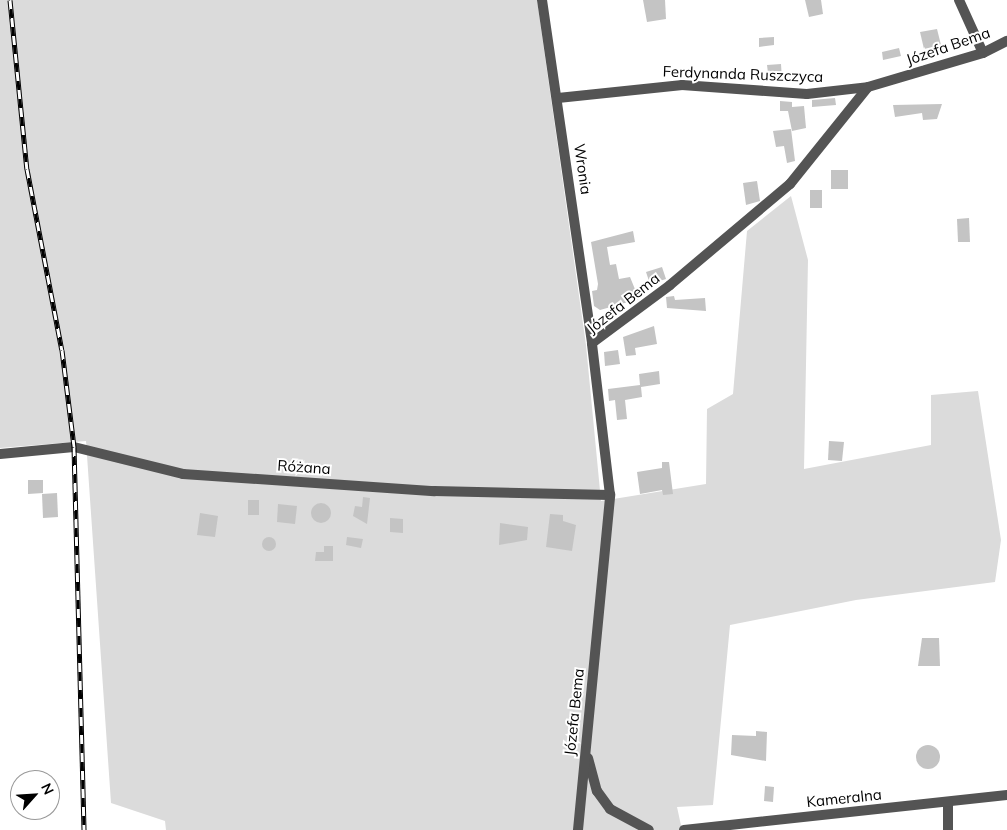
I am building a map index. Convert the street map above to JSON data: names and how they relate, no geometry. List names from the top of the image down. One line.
{"streets":{"street":["Józefa Bema","Ferdynanda Ruszczyca","Wronia","Różana","Kameralna"]},"crossings":[["Józefa Bema","Ferdynanda Ruszczyca"],["Józefa Bema","Wronia"],["Józefa Bema","Różana"],["Ferdynanda Ruszczyca","Wronia"]],"north":"top right"}
